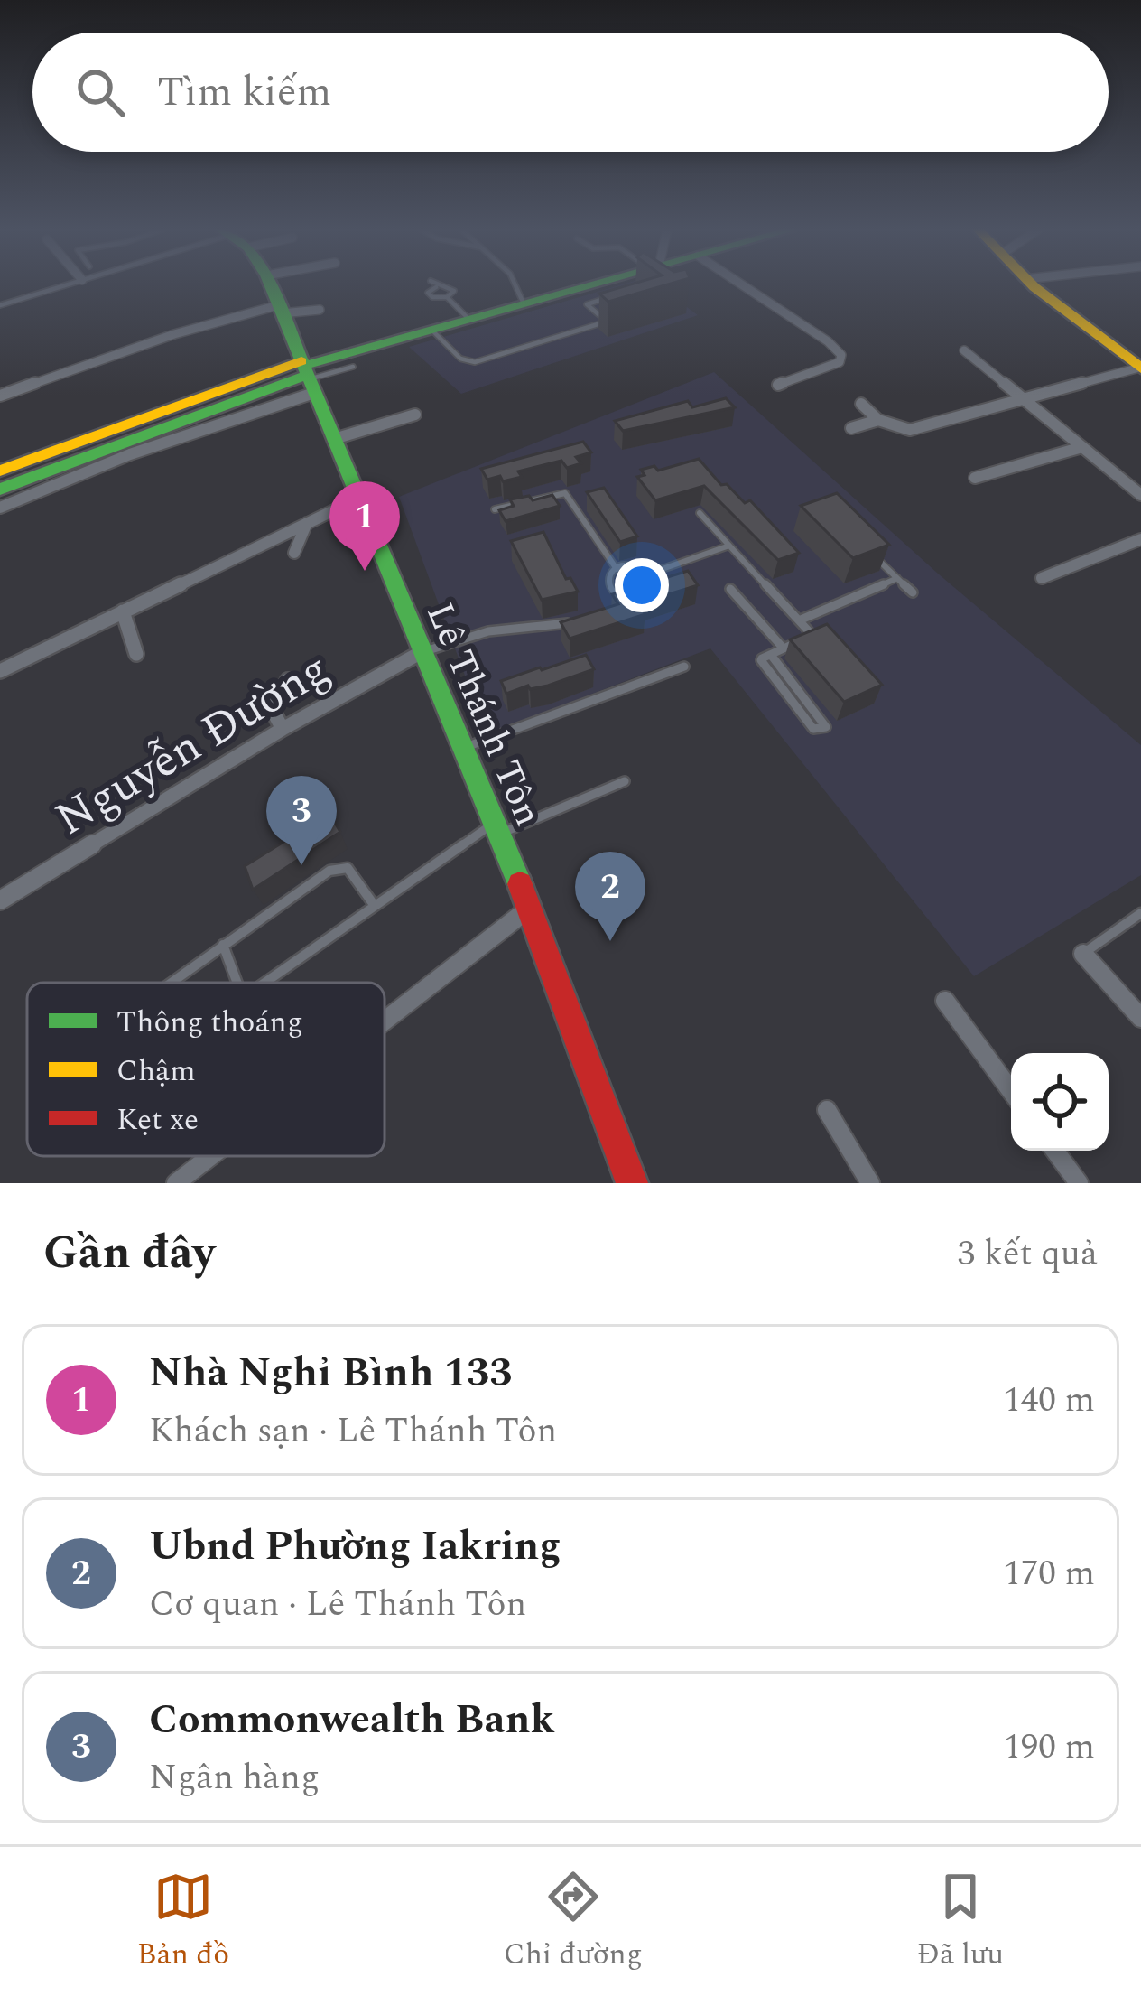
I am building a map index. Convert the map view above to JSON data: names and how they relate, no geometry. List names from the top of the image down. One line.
{"streets":{"street":["Lê Thánh Tôn","Nguyễn Đường"]},"crossings":[["Lê Thánh Tôn","Nguyễn Đường"]],"legend":["Thông thoáng","Chậm","Kẹt xe"],"page":{"search":"Tìm kiếm","pins":["1","3","2"],"heading":["Gần đây","3 kết quả"],"list":[{"mark":"1","name":"Nhà Nghỉ Bình 133","note":"Khách sạn · Lê Thánh Tôn","value":"140 m"},{"mark":"2","name":"Ubnd Phường Iakring","note":"Cơ quan · Lê Thánh Tôn","value":"170 m"},{"mark":"3","name":"Commonwealth Bank","note":"Ngân hàng","value":"190 m"}],"nav":["Bản đồ","Chỉ đường","Đã lưu"]}}
